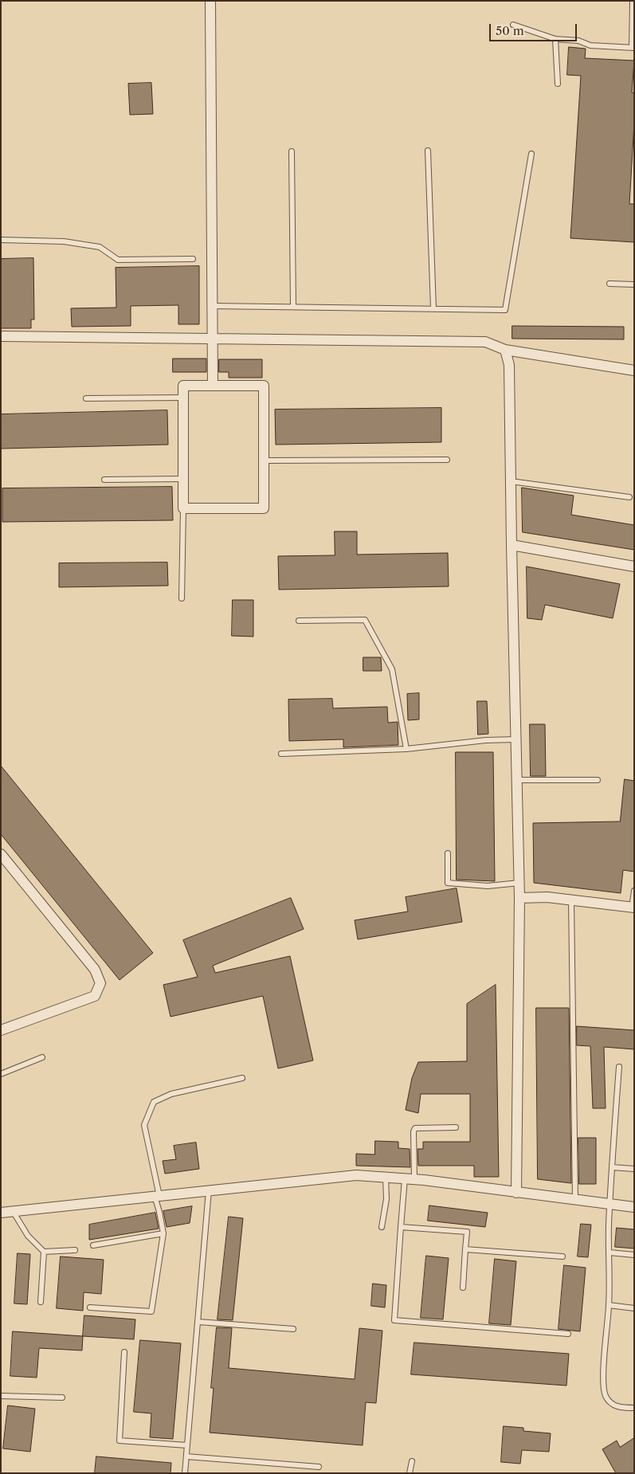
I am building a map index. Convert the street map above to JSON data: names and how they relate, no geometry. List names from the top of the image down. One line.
{"scale_bar":"50 m"}
